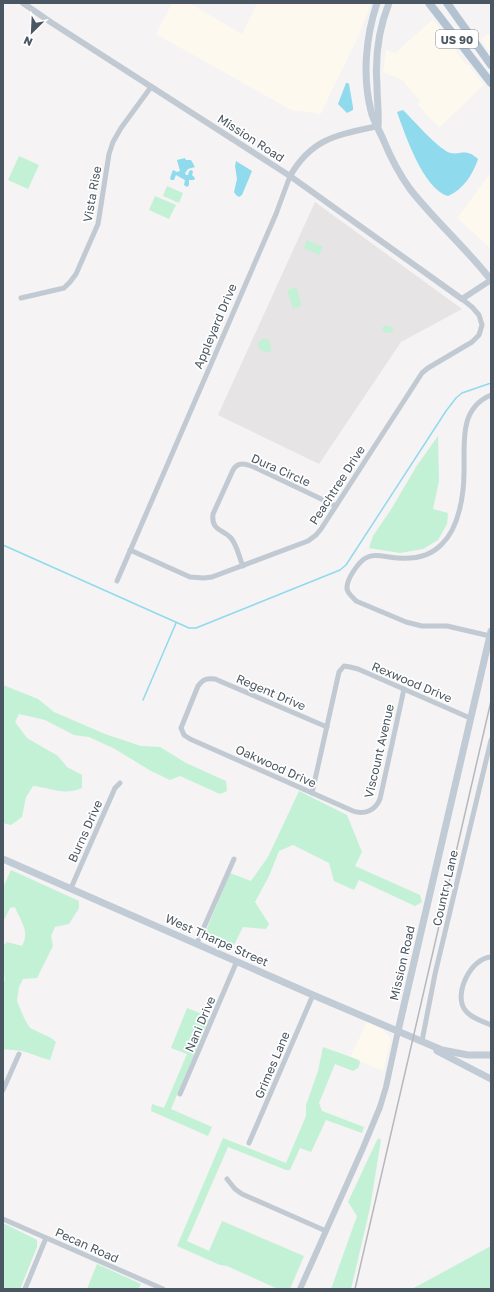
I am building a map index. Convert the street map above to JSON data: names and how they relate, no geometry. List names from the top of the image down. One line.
{"streets":{"main road":["US 90","Mission Road","West Tharpe Street"],"street":["Vista Rise","Appleyard Drive","Dura Circle","Peachtree Drive","Rexwood Drive","Regent Drive","Viscount Avenue","Oakwood Drive","Burns Drive","Country Lane","Nani Drive","Grimes Lane","Pecan Road"]},"crossings":[["Mission Road","Vista Rise"],["Mission Road","Appleyard Drive"],["Mission Road","Peachtree Drive"],["Mission Road","Rexwood Drive"],["Mission Road","West Tharpe Street"],["Appleyard Drive","Peachtree Drive"],["Dura Circle","Peachtree Drive"],["Rexwood Drive","Regent Drive"],["Rexwood Drive","Viscount Avenue"],["Regent Drive","Oakwood Drive"],["Viscount Avenue","Oakwood Drive"],["Burns Drive","West Tharpe Street"],["Country Lane","West Tharpe Street"],["West Tharpe Street","Nani Drive"],["West Tharpe Street","Grimes Lane"]],"north":"bottom left"}
